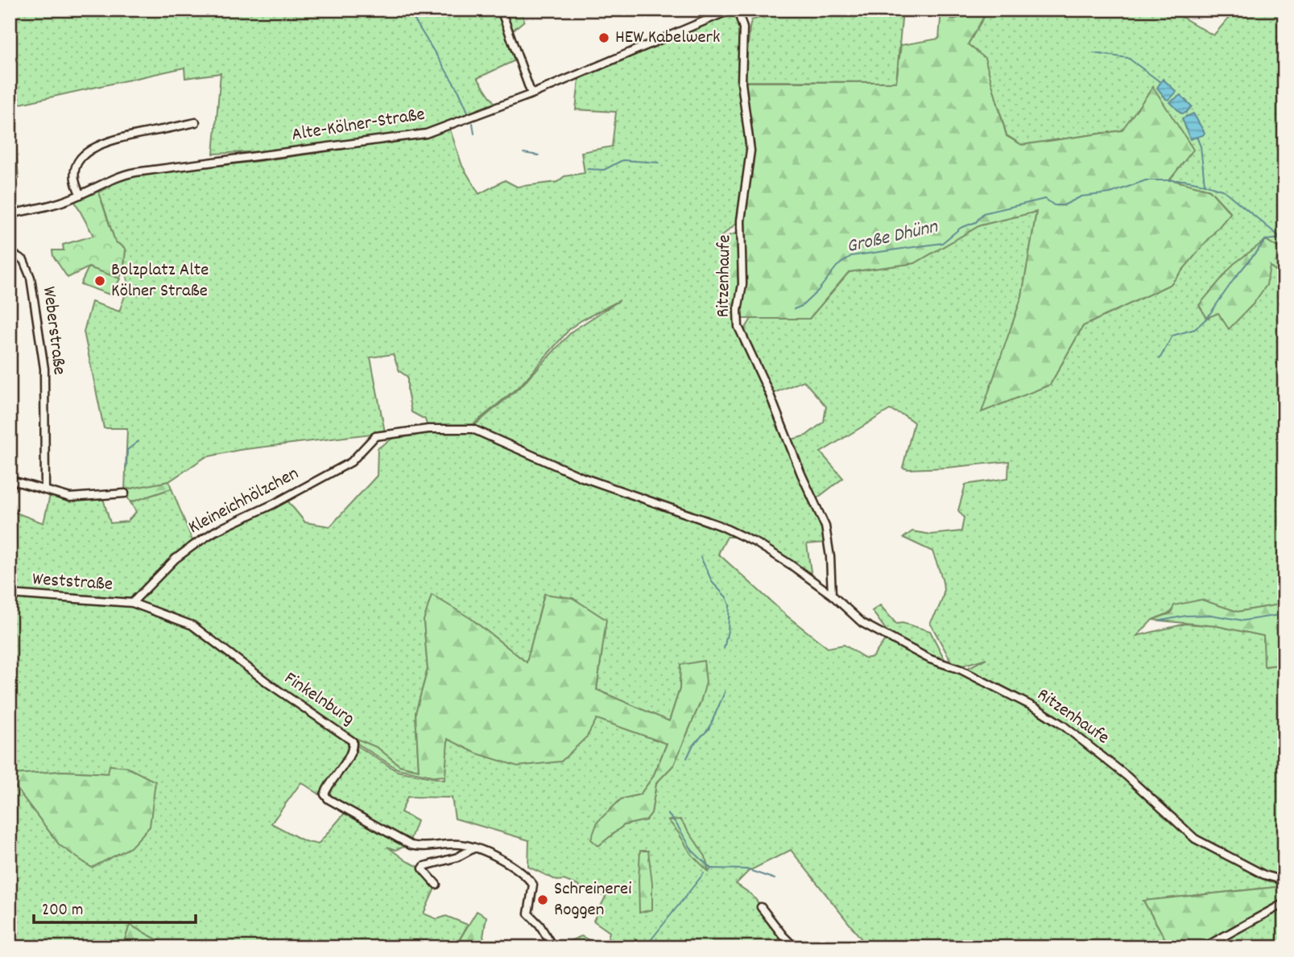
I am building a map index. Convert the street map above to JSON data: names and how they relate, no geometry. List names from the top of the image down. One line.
{"streets":{"street":["Alte-Kölner-Straße","Ritzenhaufe","Weberstraße","Kleineichhölzchen","Weststraße","Finkelnburg"]},"crossings":[["Ritzenhaufe","Kleineichhölzchen"],["Kleineichhölzchen","Weststraße"],["Kleineichhölzchen","Finkelnburg"],["Weststraße","Finkelnburg"]],"water":["Große Dhünn"],"places":["HEW Kabelwerk","Bolzplatz Alte Kölner Straße","Schreinerei Roggen"],"scale_bar":"200 m"}
